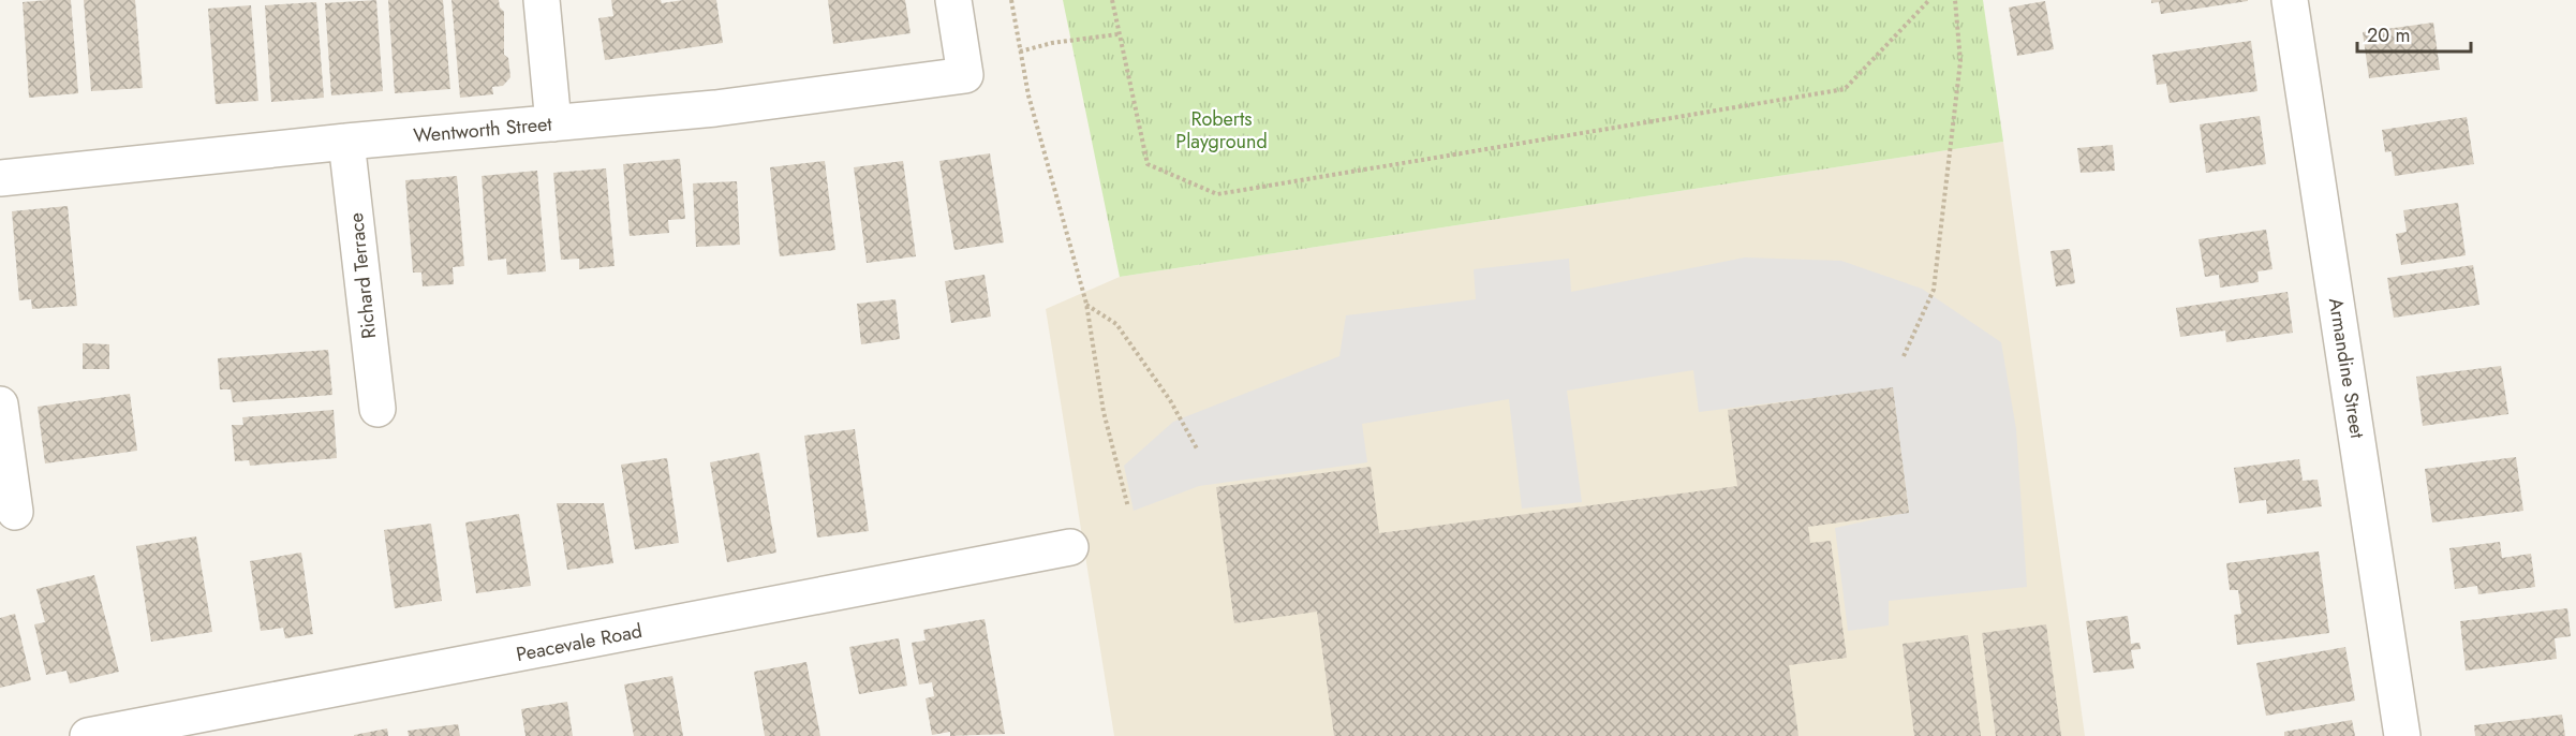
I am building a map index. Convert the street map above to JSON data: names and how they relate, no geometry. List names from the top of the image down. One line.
{"streets":{"street":["Wentworth Street","Richard Terrace","Armandine Street","Peacevale Road"]},"crossings":[["Wentworth Street","Richard Terrace"]],"parks":["Roberts Playground"],"scale_bar":"20 m"}
